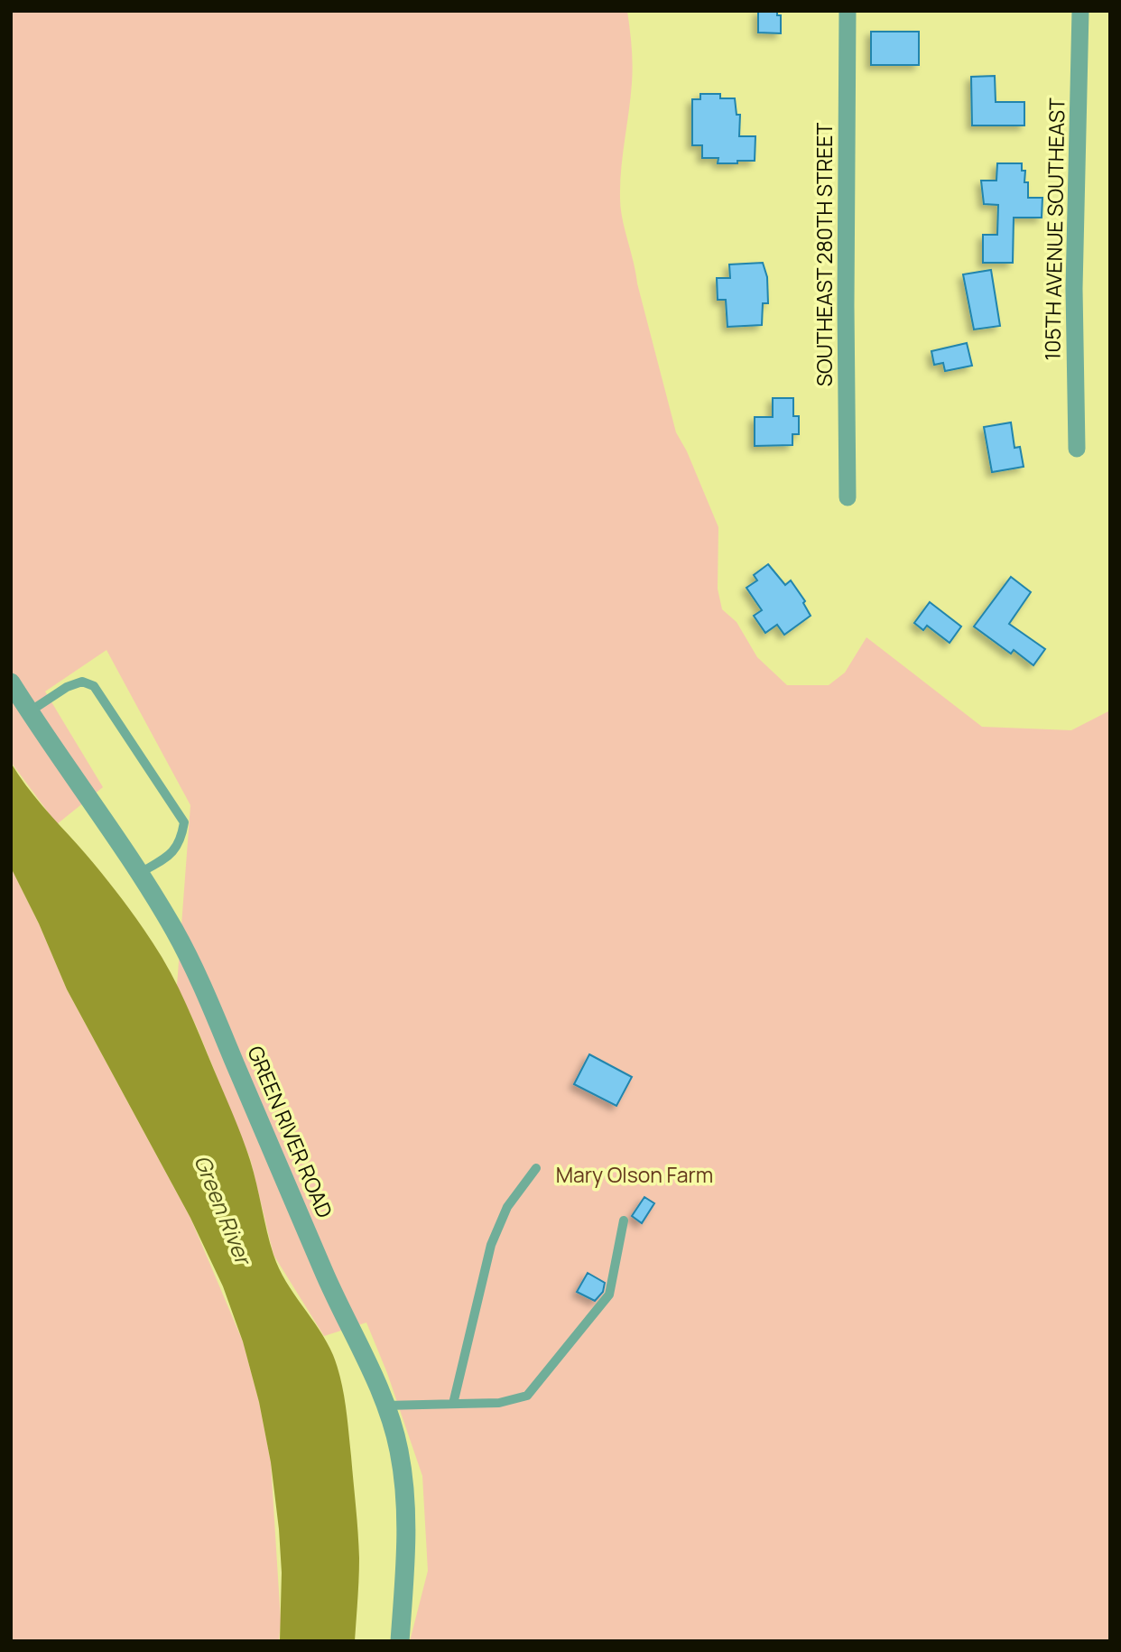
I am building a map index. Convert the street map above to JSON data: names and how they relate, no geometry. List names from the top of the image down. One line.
{"streets":{"street":["105TH AVENUE SOUTHEAST","SOUTHEAST 280TH STREET","GREEN RIVER ROAD"]},"water":["Green River"],"parks":["Mary Olson Farm"]}
